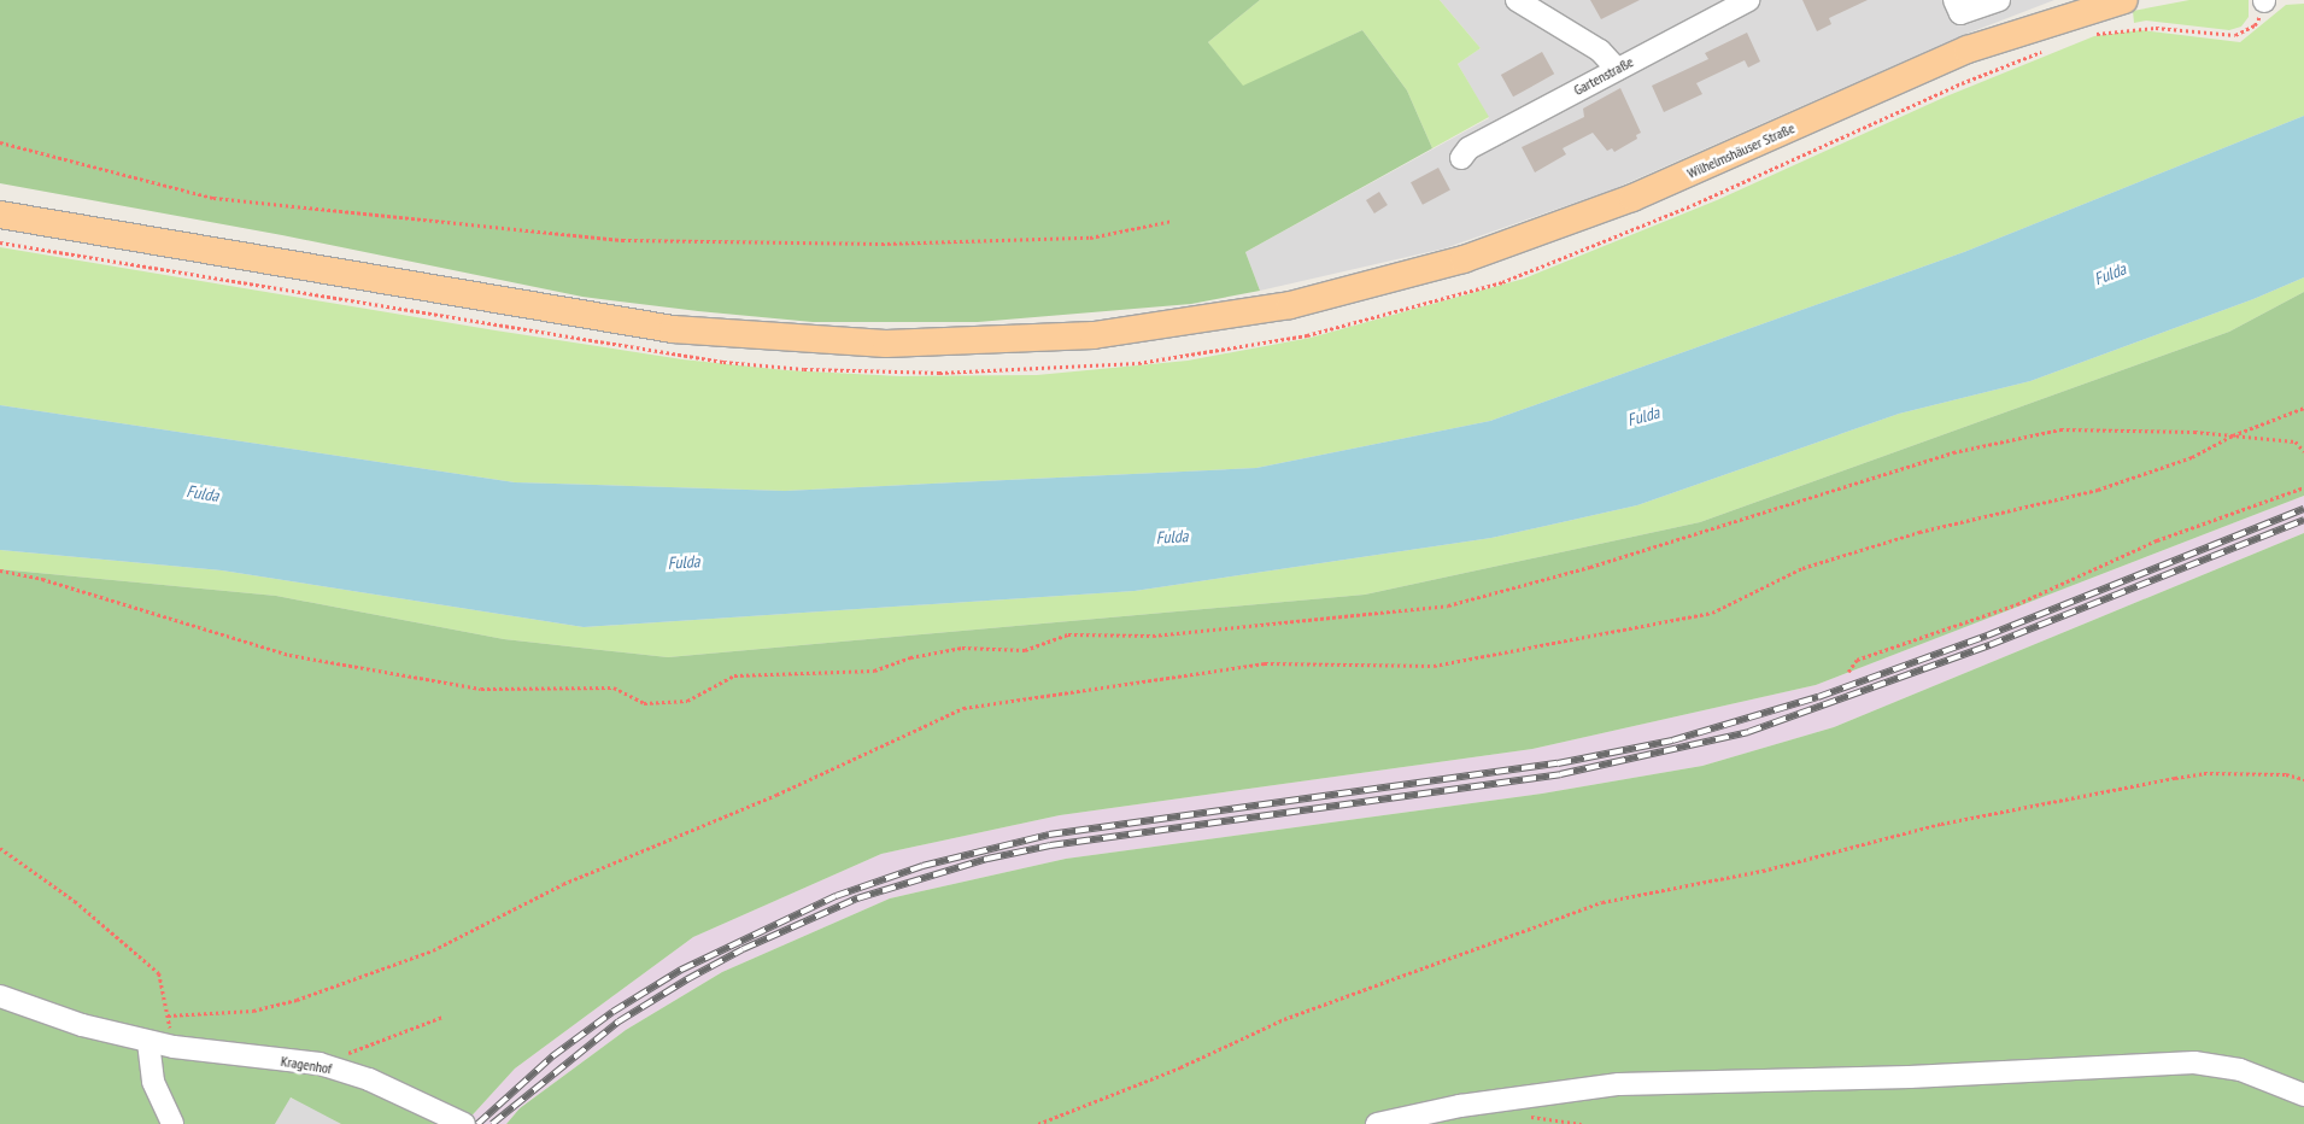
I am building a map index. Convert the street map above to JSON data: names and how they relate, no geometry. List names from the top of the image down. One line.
{"streets":{"main road":["Wilhelmshäuser Straße"],"street":["Gartenstraße","Kragenhof"]},"water":["Fulda"]}
